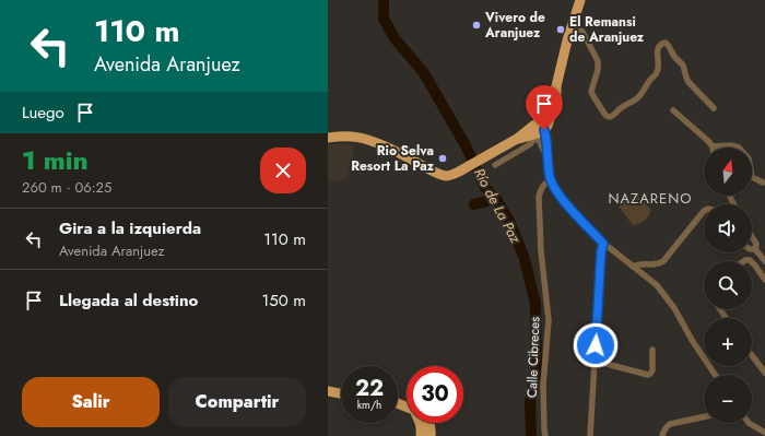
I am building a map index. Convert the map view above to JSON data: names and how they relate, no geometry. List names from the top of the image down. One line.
{"streets":{"street":["Calle Cibreces"]},"districts":["NAZARENO"],"water":["Río de La Paz"],"places":["Vivero de Aranjuez","El Remansi de Aranjuez","Rio Selva Resort La Paz"],"north":"top","page":{"turn":["110 m","Avenida Aranjuez"],"then":"Luego","heading":["1 min","260 m · 06:25"],"map_buttons":["+","−"],"list":[{"name":"Gira a la izquierda","note":"Avenida Aranjuez","value":"110 m"},{"name":"Llegada al destino","value":"150 m"}],"speed":"22 km/h","limit":"30","buttons":["Salir","Compartir"]}}
